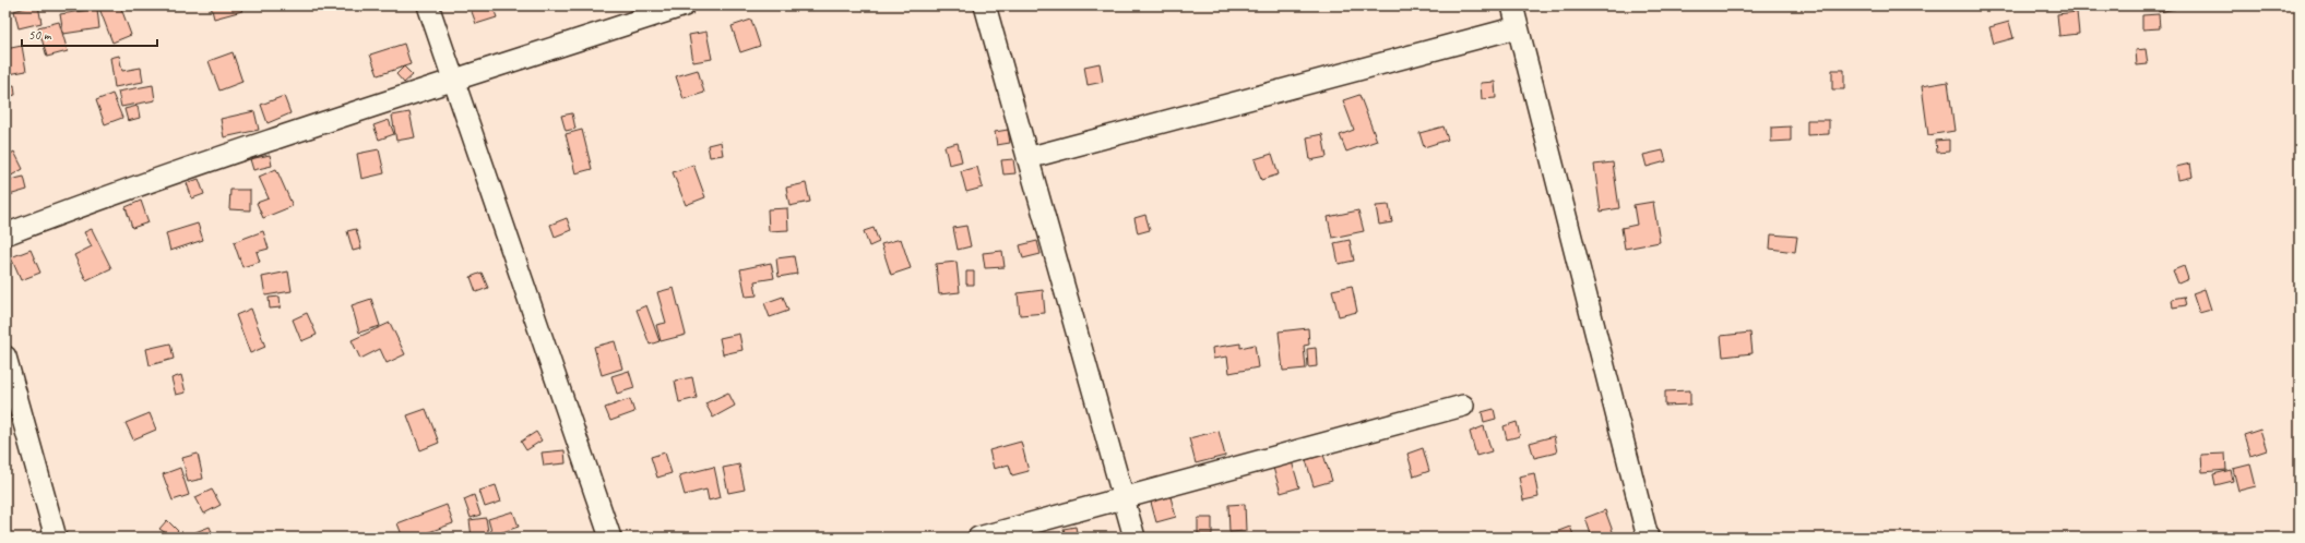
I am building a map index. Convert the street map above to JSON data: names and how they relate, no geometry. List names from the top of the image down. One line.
{"scale_bar":"50 m"}
